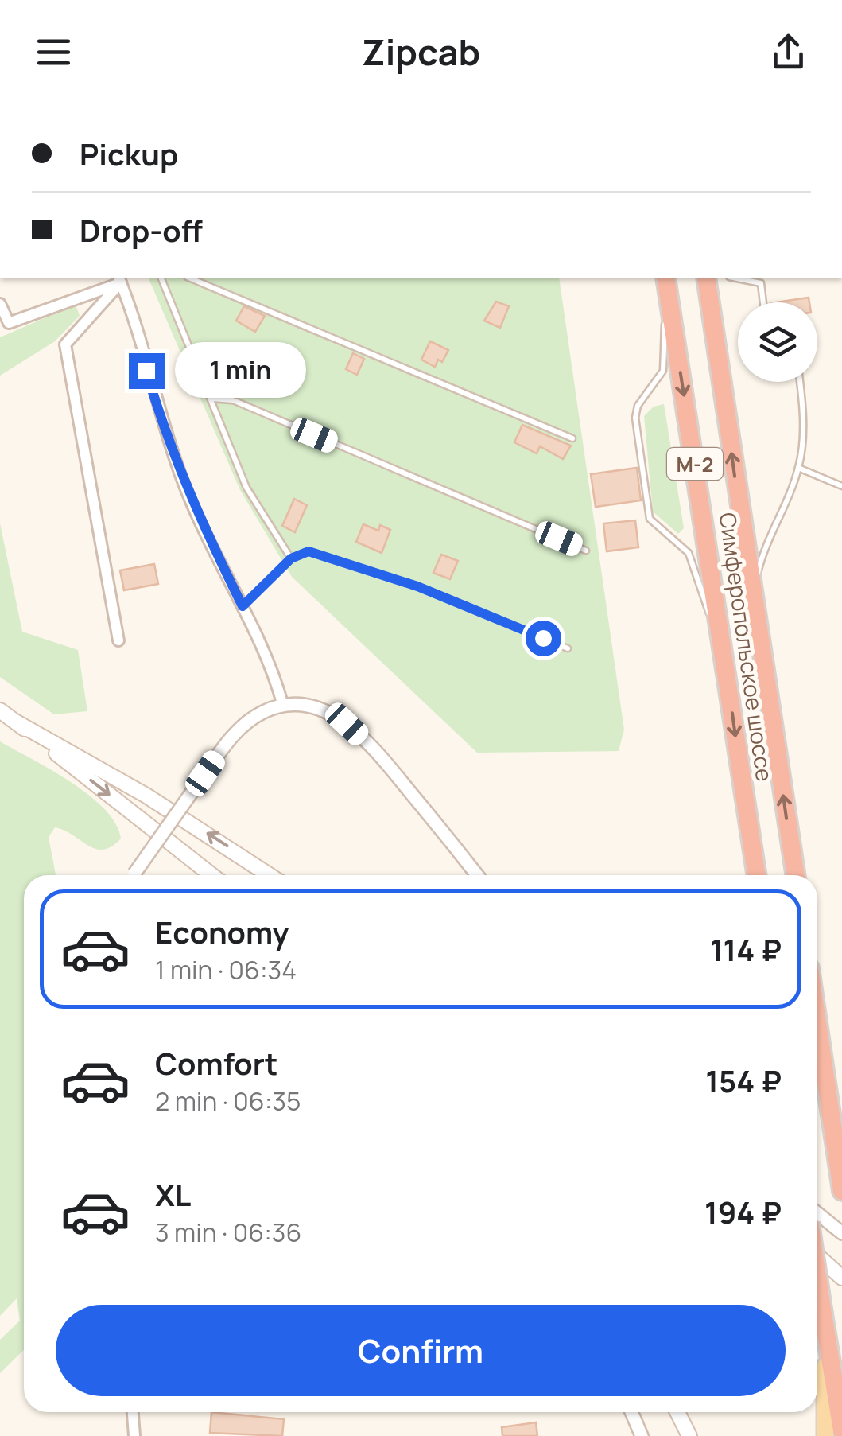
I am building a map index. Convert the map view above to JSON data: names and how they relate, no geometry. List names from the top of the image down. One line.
{"streets":{"highway":["М-2","Симферопольское шоссе"]},"page":{"header":"Zipcab","banner":["Pickup","Drop-off"],"bubble":"1 min","list":[{"name":"Economy","note":"1 min · 06:34","value":"114 ₽"},{"name":"Comfort","note":"2 min · 06:35","value":"154 ₽"},{"name":"XL","note":"3 min · 06:36","value":"194 ₽"}],"buttons":"Confirm"}}
